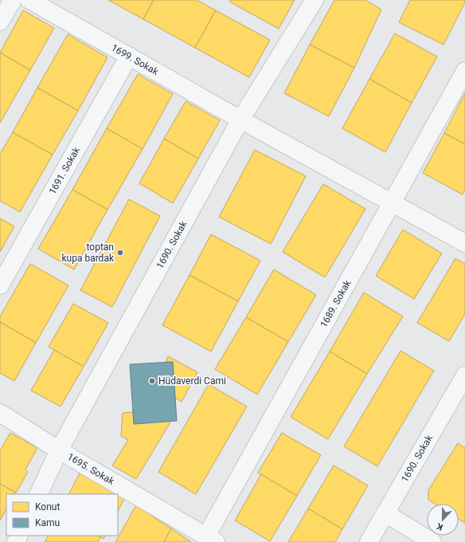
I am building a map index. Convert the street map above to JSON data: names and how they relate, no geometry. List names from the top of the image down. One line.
{"streets":{"street":["1699. Sokak","1691. Sokak","1690. Sokak","1689. Sokak","1695. Sokak"]},"crossings":[["1699. Sokak","1691. Sokak"],["1699. Sokak","1690. Sokak"],["1699. Sokak","1689. Sokak"],["1690. Sokak","1695. Sokak"],["1689. Sokak","1695. Sokak"]],"places":["toptan kupa bardak","Hüdaverdi Cami"],"legend":["Konut","Kamu"],"north":"bottom"}
